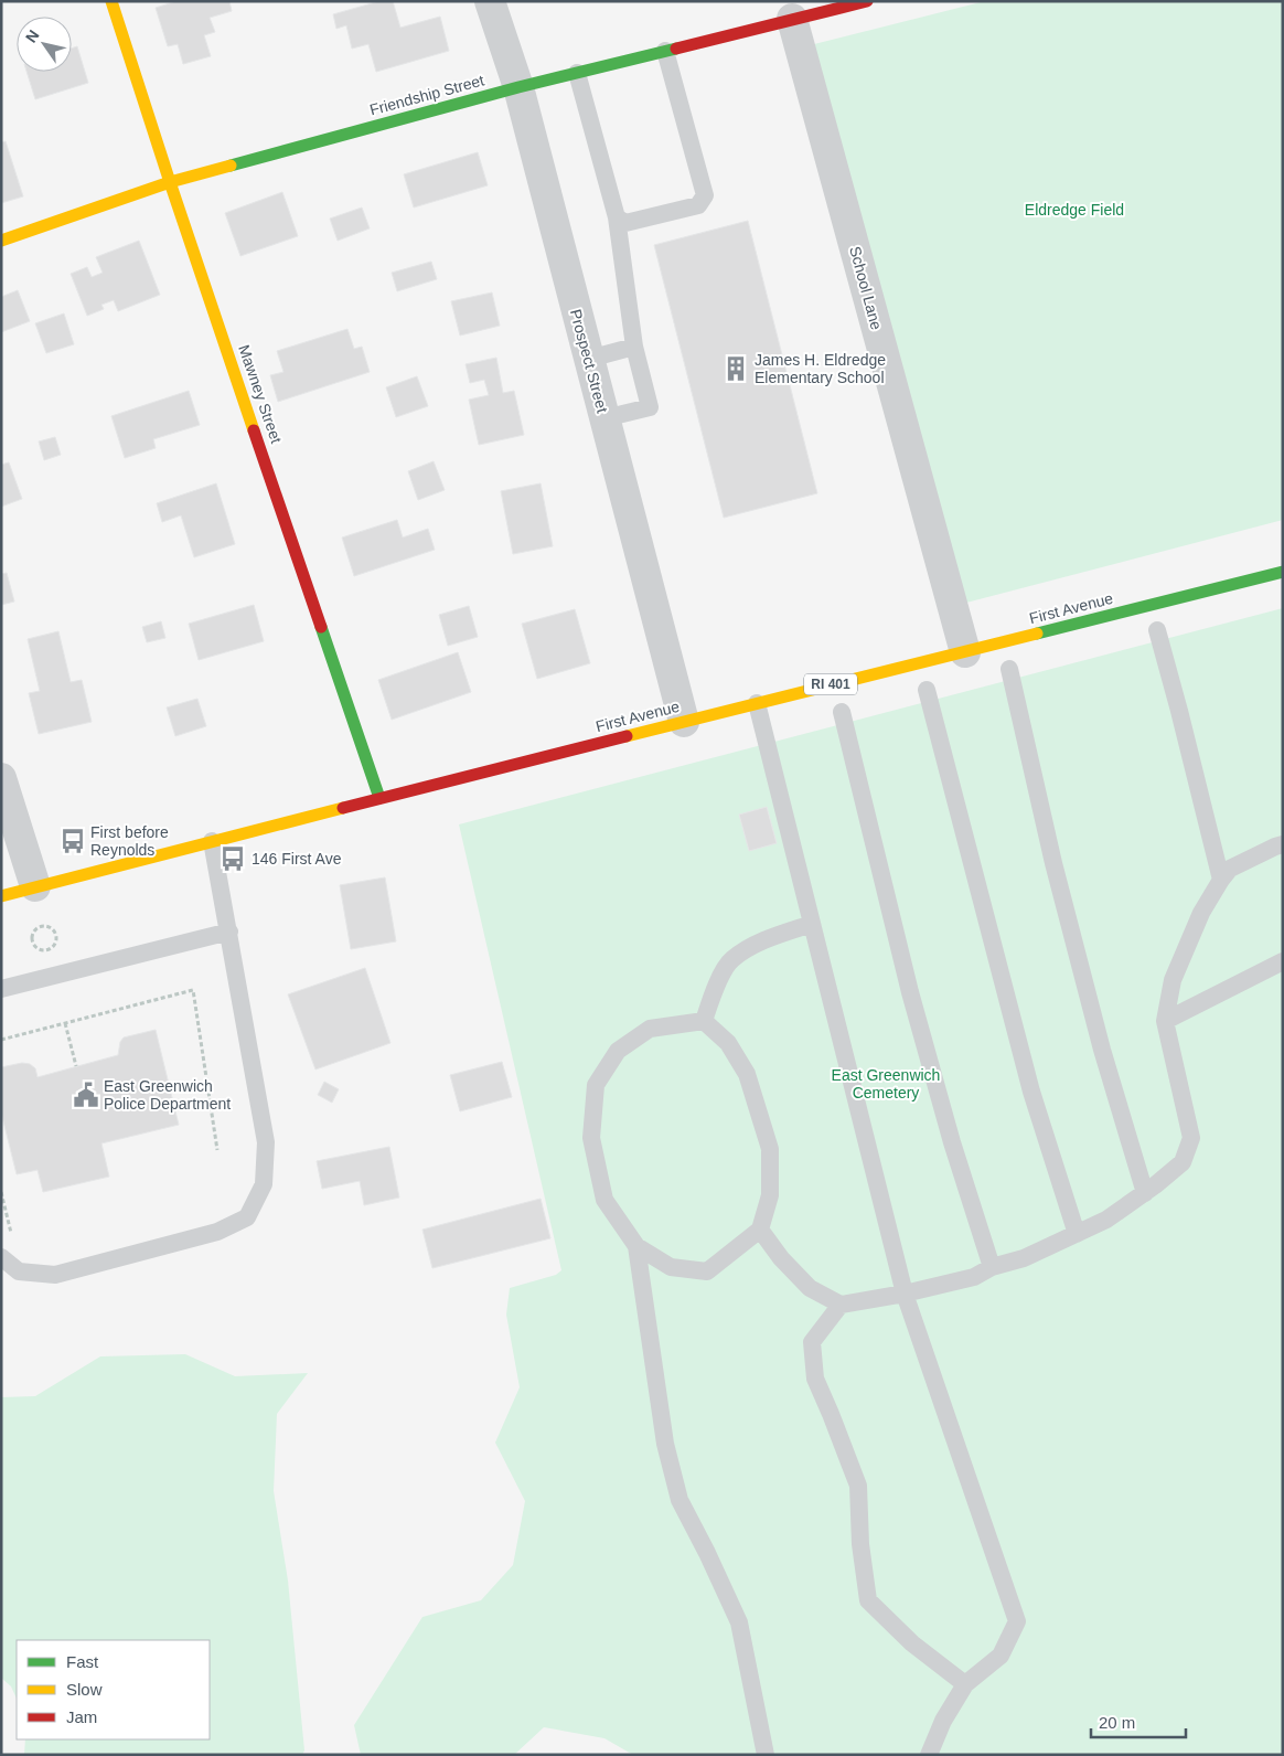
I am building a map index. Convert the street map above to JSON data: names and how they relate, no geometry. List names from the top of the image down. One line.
{"streets":{"street":["Friendship Street","School Lane","Prospect Street","Mawney Street","First Avenue","RI 401"]},"crossings":[["Friendship Street","School Lane"],["Friendship Street","Prospect Street"],["Friendship Street","Mawney Street"],["School Lane","First Avenue"],["Prospect Street","First Avenue"],["Mawney Street","First Avenue"]],"parks":["Eldredge Field","East Greenwich Cemetery"],"places":{"building":["James H. Eldredge Elementary School"],"bus stop":["First before Reynolds","146 First Ave"],"public building":["East Greenwich Police Department"]},"legend":["Fast","Slow","Jam"],"scale_bar":"20 m","north":"top left"}
